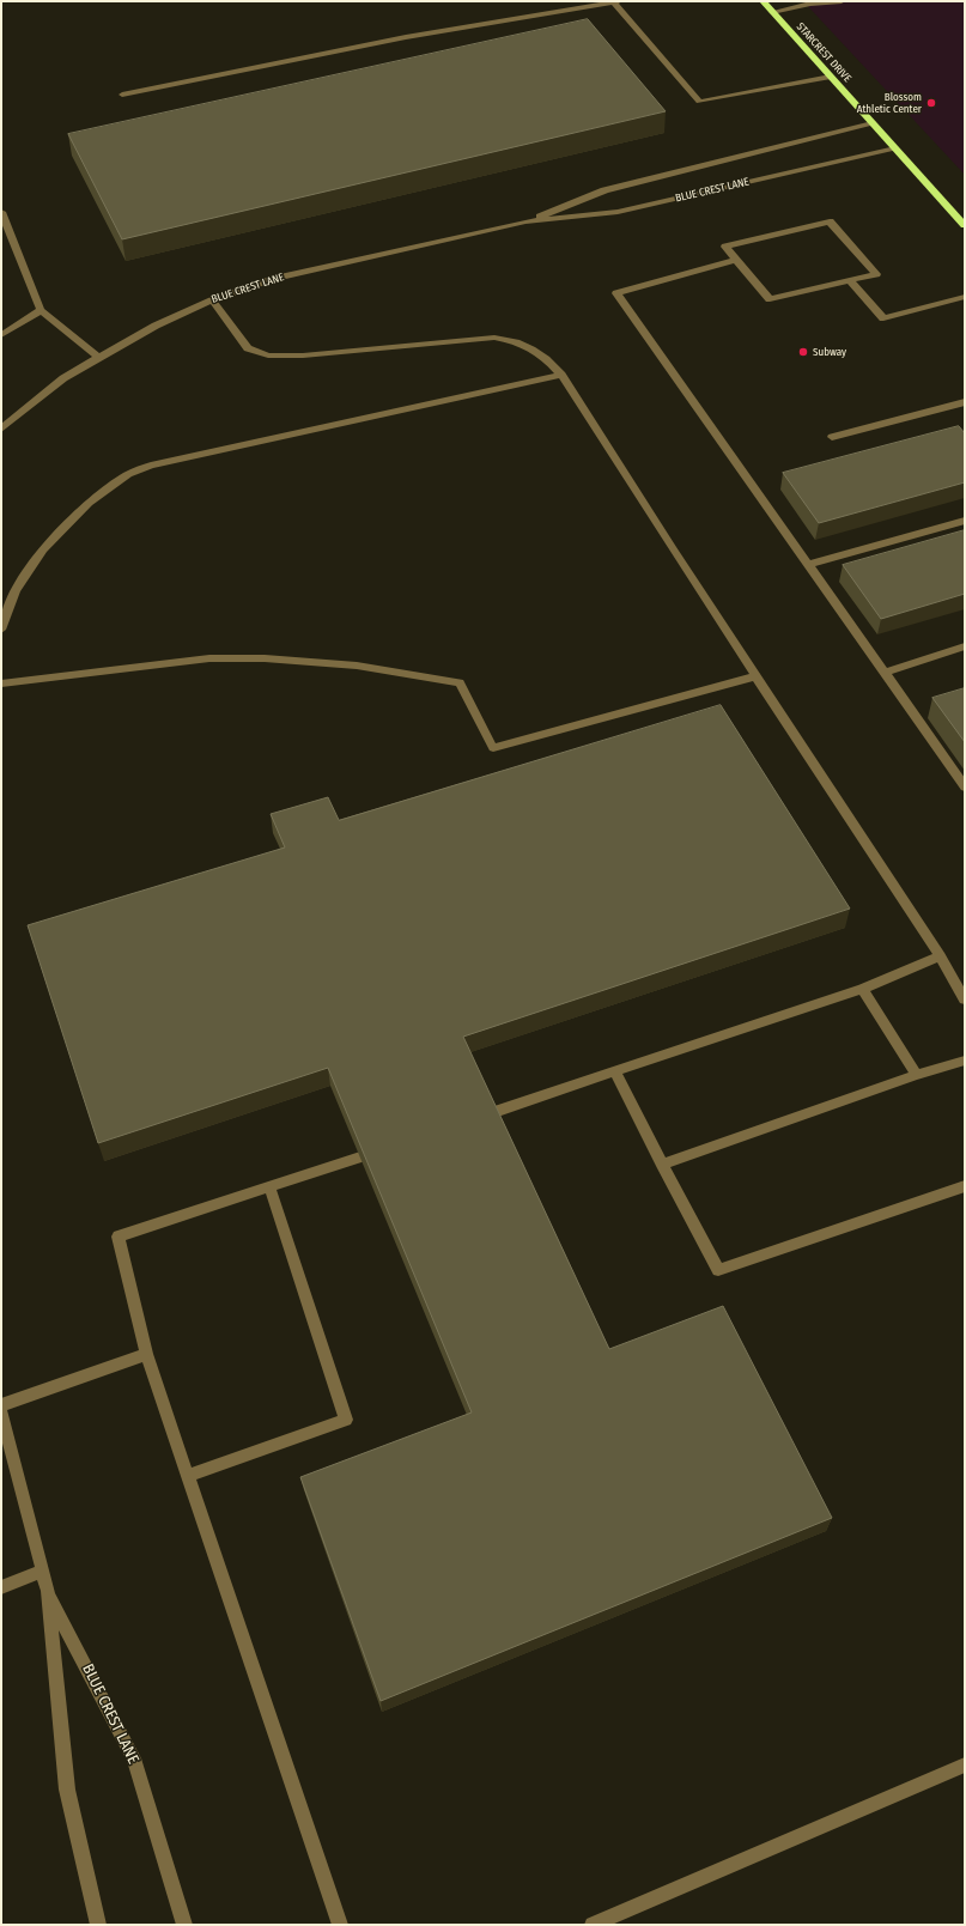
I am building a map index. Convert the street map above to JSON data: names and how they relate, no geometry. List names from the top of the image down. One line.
{"streets":{"main road":["STARCREST DRIVE"],"street":["BLUE CREST LANE"]},"crossings":[["STARCREST DRIVE","BLUE CREST LANE"]],"places":["Blossom Athletic Center","Subway"]}
